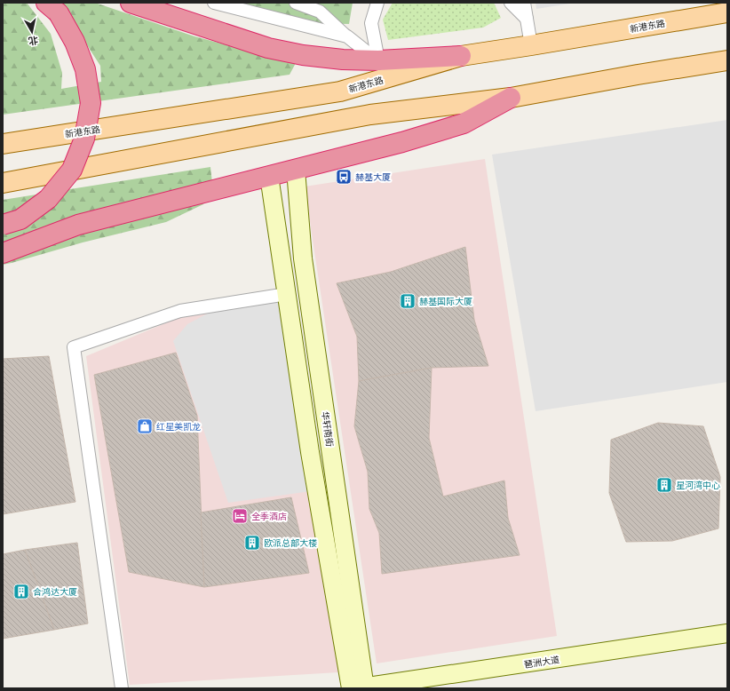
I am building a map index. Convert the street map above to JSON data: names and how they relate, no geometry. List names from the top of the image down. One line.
{"streets":{"main road":["新港东路"],"street":["华轩南街","琶洲大道"]},"crossings":[["华轩南街","琶洲大道"]],"places":{"bus stop":["赫基大厦"],"building":["赫基国际大厦","星河湾中心","欧派总部大楼","合鸿达大厦"],"shop":["红星美凯龙"],"hotel":["全季酒店"]},"north":"bottom"}
